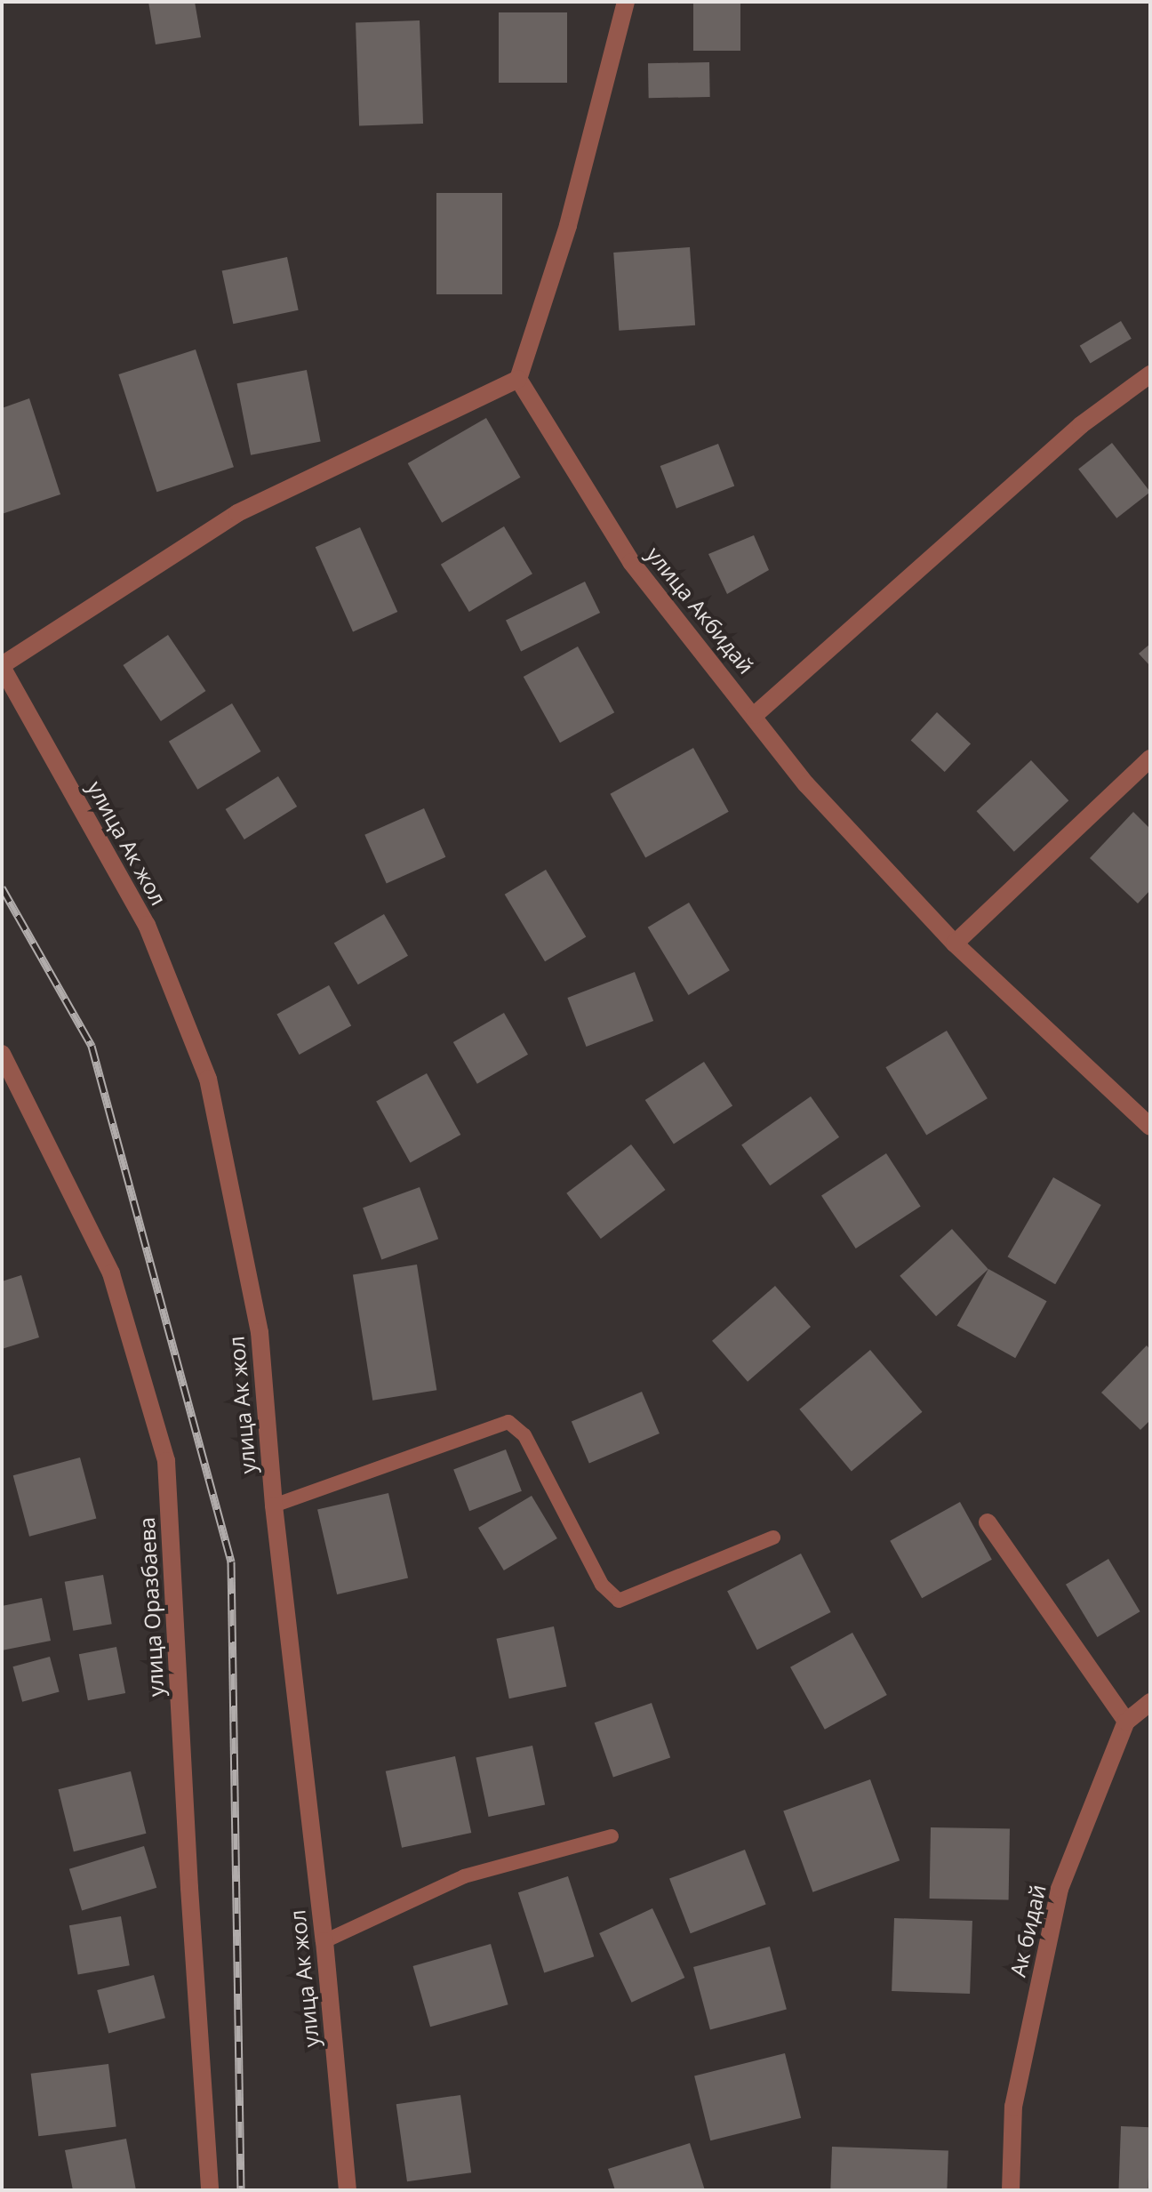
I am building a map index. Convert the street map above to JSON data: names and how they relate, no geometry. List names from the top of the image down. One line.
{"streets":{"street":["улица Акбидай","улица Ак жол","улица Оразбаева","Ак бидай"]}}
